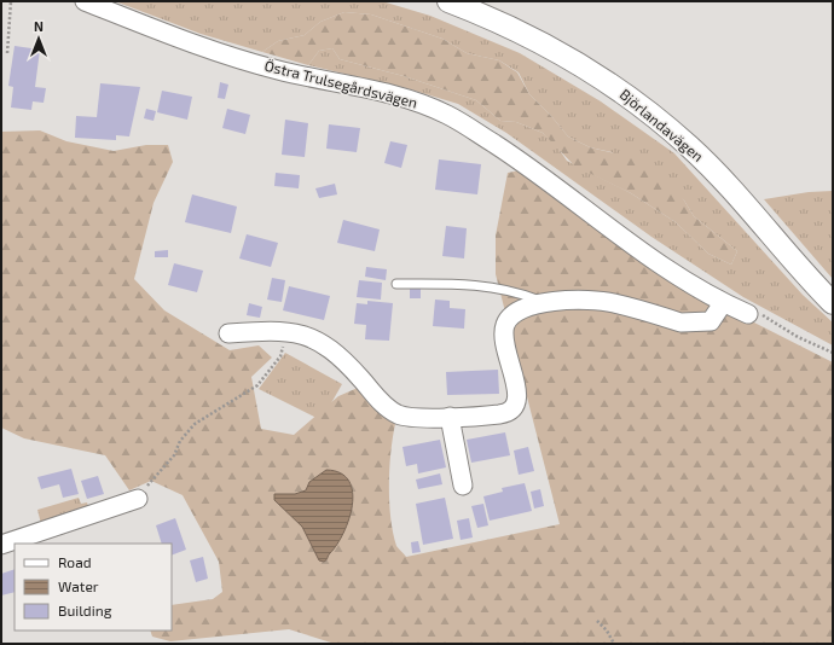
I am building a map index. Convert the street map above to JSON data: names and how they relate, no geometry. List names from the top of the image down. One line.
{"streets":{"street":["Östra Trulsegårdsvägen","Björlandavägen"]},"legend":["Road","Water","Building"],"north":"top"}
